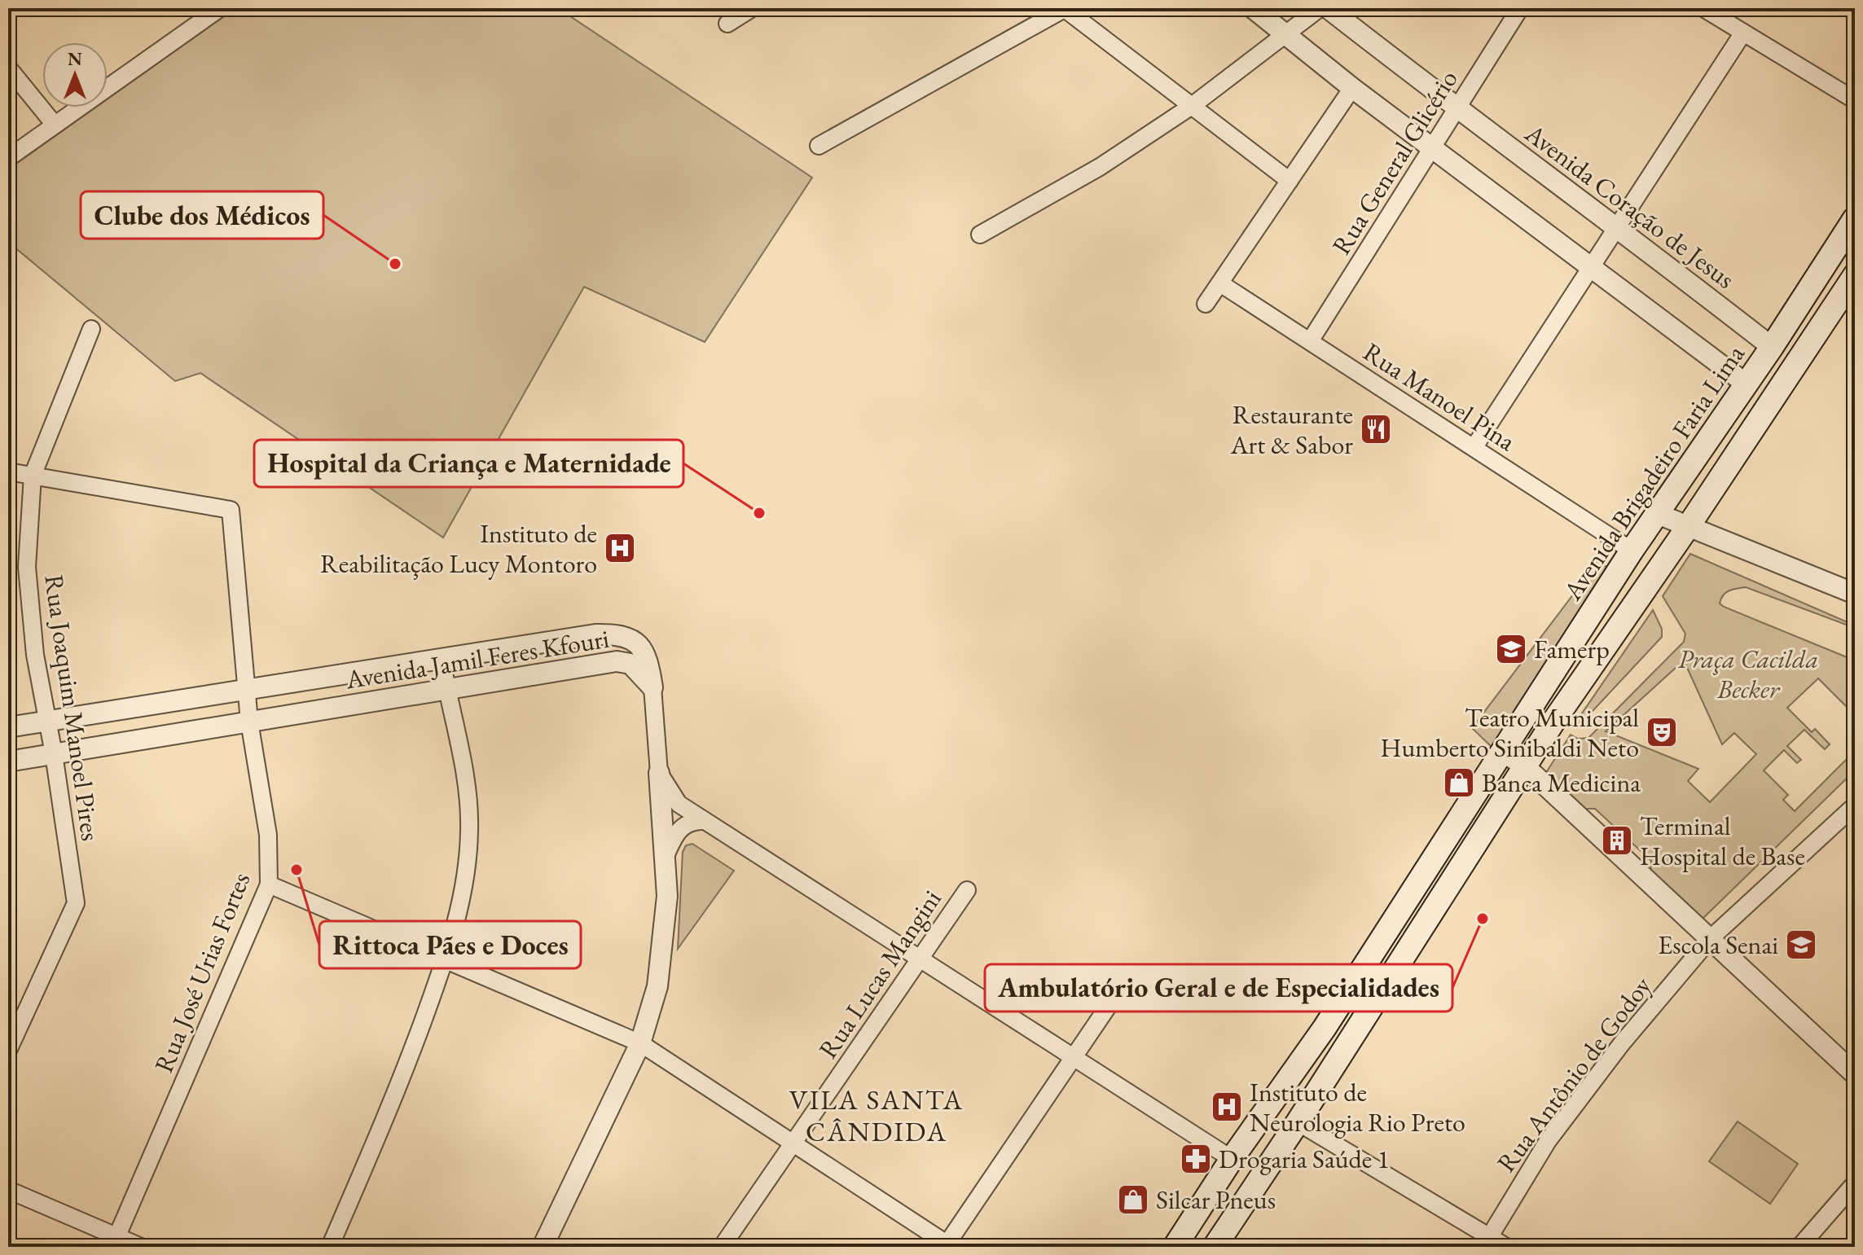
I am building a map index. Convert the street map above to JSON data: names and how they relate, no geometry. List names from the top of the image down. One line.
{"streets":{"main road":["Avenida Brigadeiro Faria Lima"],"street":["Rua General Glicério","Avenida Coração de Jesus","Rua Manoel Pina","Avenida Jamil Feres Kfouri","Rua Joaquim Manoel Pires","Rua José Urias Fortes","Rua Lucas Mangini","Rua Antônio de Godoy"]},"crossings":[["Rua General Glicério","Avenida Coração de Jesus"],["Rua General Glicério","Rua Manoel Pina"],["Avenida Coração de Jesus","Avenida Brigadeiro Faria Lima"],["Rua Manoel Pina","Avenida Brigadeiro Faria Lima"],["Avenida Jamil Feres Kfouri","Rua Joaquim Manoel Pires"],["Avenida Jamil Feres Kfouri","Rua José Urias Fortes"],["Rua Joaquim Manoel Pires","Rua José Urias Fortes"]],"districts":["VILA SANTA CÂNDIDA"],"parks":["Praça Cacilda Becker"],"places":{"other":["Clube dos Médicos","Hospital da Criança e Maternidade","Rittoca Pães e Doces","Ambulatório Geral e de Especialidades"],"restaurant":["Restaurante Art & Sabor"],"hospital":["Instituto de Reabilitação Lucy Montoro","Instituto de Neurologia Rio Preto"],"school or university":["Famerp","Escola Senai"],"theatre":["Teatro Municipal Humberto Sinibaldi Neto"],"shop":["Banca Medicina","Silcar Pneus"],"building":["Terminal Hospital de Base"],"pharmacy":["Drogaria Saúde 1"]},"north":"top"}
